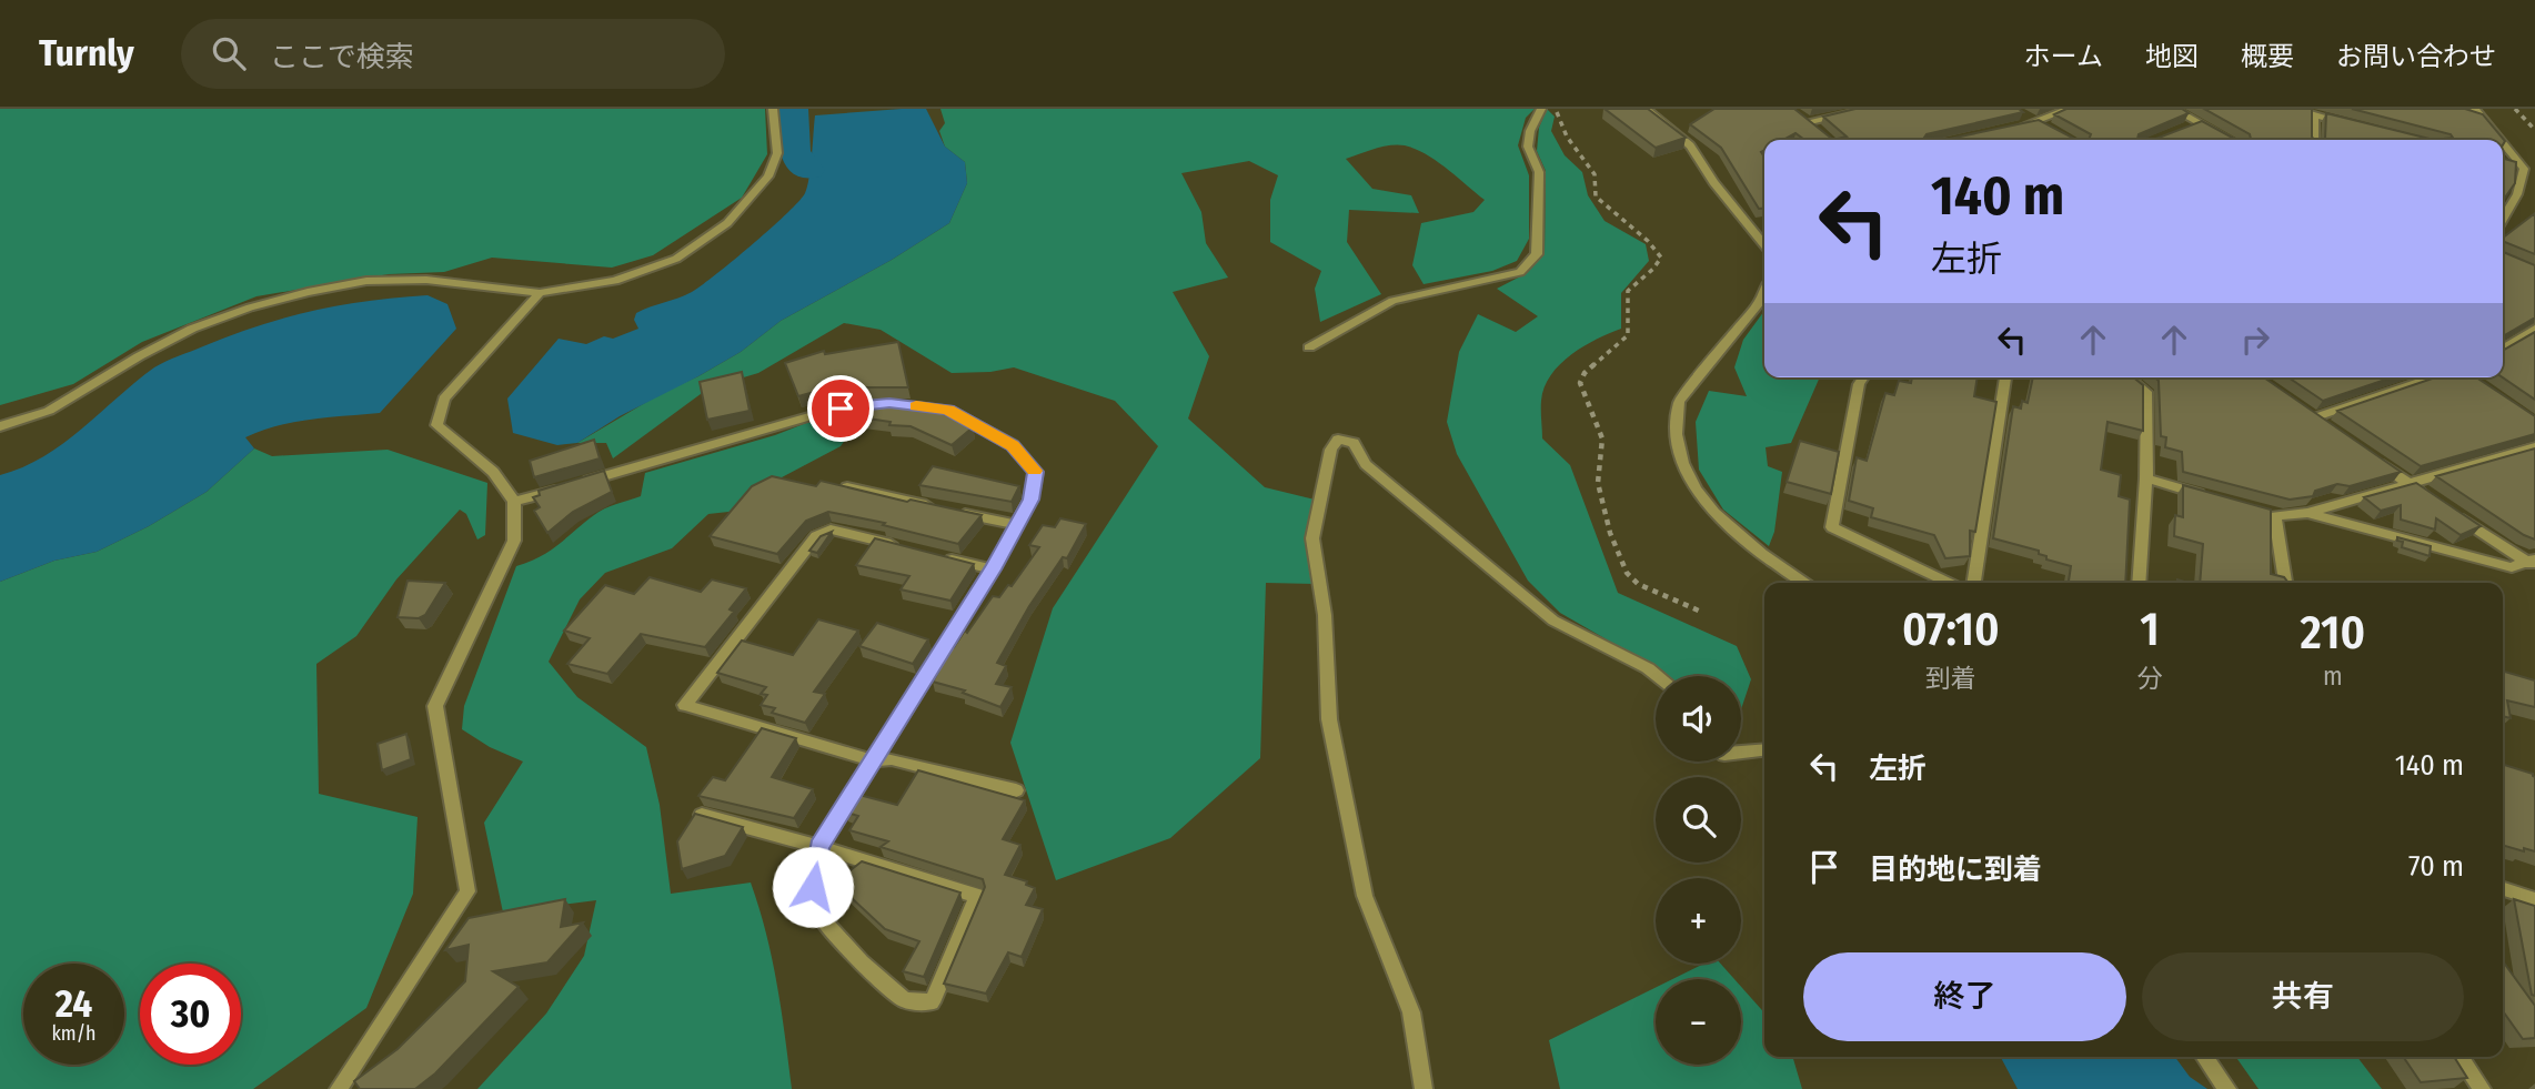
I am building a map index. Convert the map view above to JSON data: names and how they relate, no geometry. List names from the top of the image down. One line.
{"page":{"header":"Turnly","search":"ここで検索","nav":["ホーム","地図","概要","お問い合わせ"],"turn":["140 m","左折"],"eta":["07:10","到着","1","分","210","m"],"map_buttons":["+","−"],"list":[{"name":"左折","value":"140 m"},{"name":"目的地に到着","value":"70 m"}],"buttons":["終了","共有"],"speed":"24 km/h","limit":"30"}}
